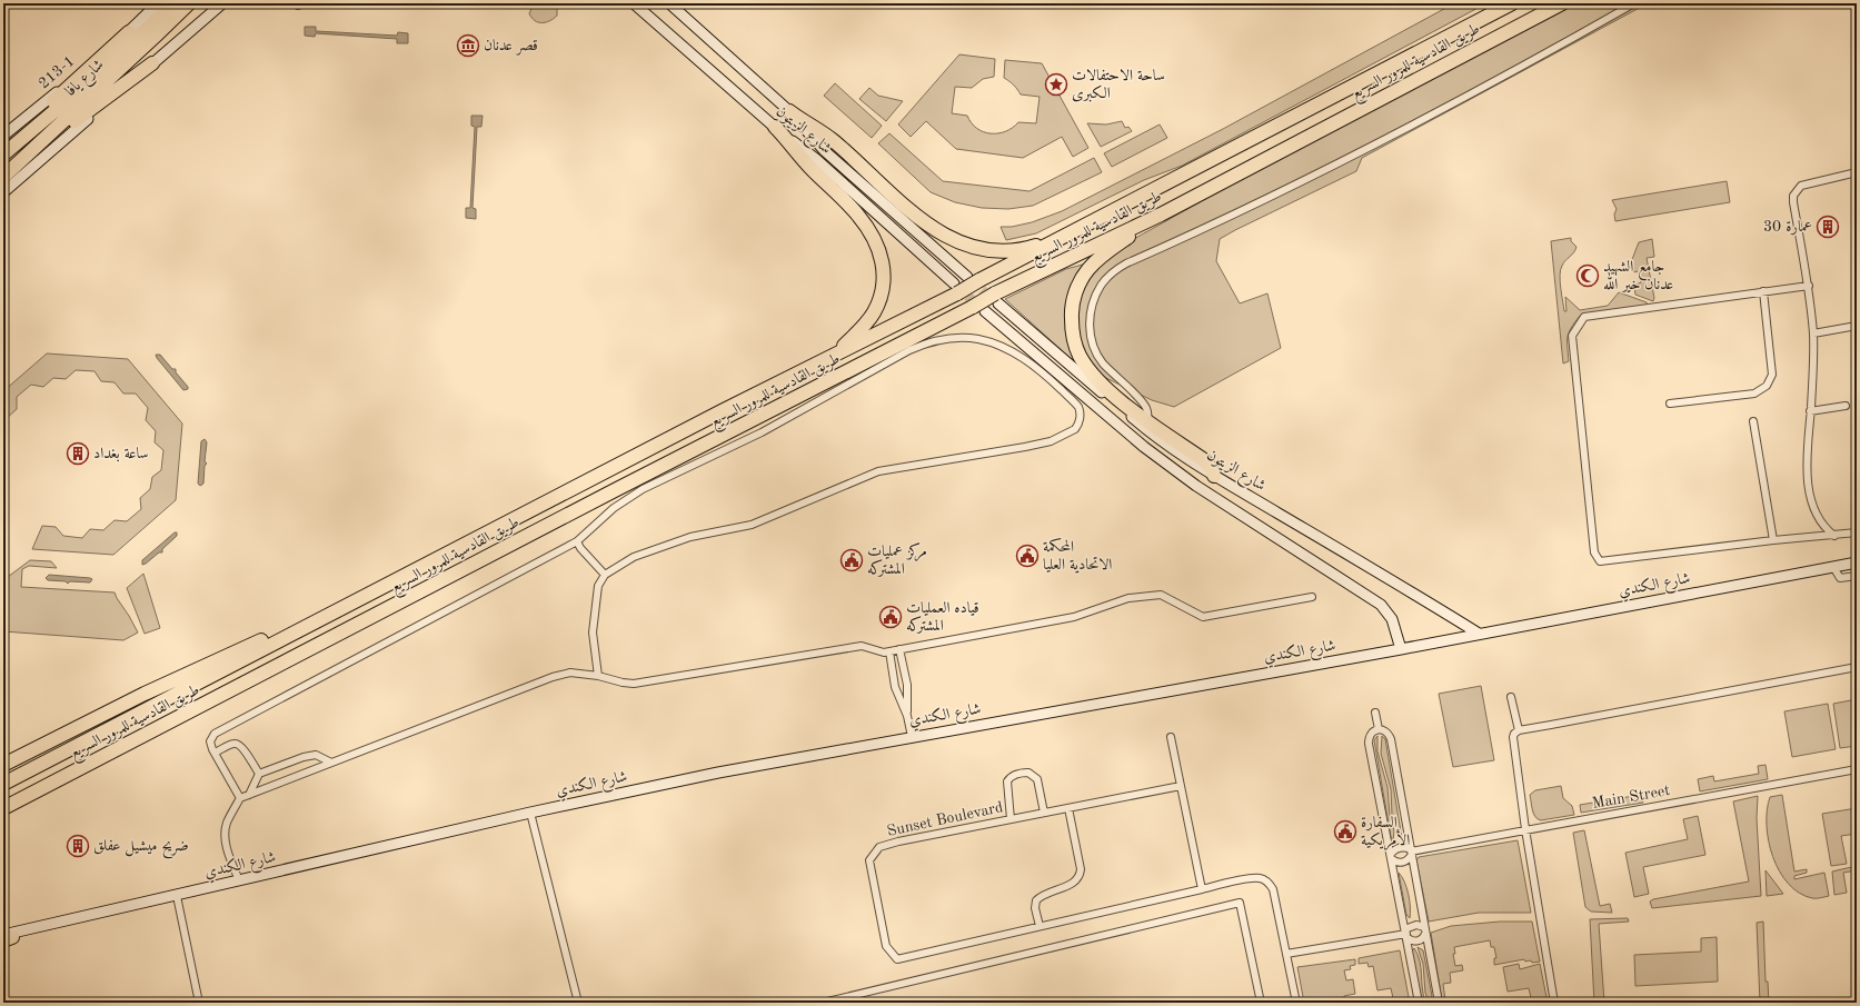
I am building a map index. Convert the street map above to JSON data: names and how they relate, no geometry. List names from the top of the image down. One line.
{"streets":{"highway":["طريق القادسية للمرور السريع","شارع يافا"],"main road":["213-1","شارع الزيتون","شارع الكندي"],"street":["Main Street","Sunset Boulevard"]},"crossings":[["طريق القادسية للمرور السريع","شارع الزيتون"],["شارع الزيتون","شارع الكندي"]],"places":{"museum":["قصر عدنان"],"place":["ساحة الاحتفالات الكبرى"],"building":["عمارة 30","ساعة بغداد","ضريح ميشيل عفلق"],"mosque":["جامع الشهيد عدنان خير الله"],"public building":["المحكمة الاتحادية العليا","مركز عمليات المشتركه","قياده العمليات المشتركه","السفارة الأمريكية"]}}
